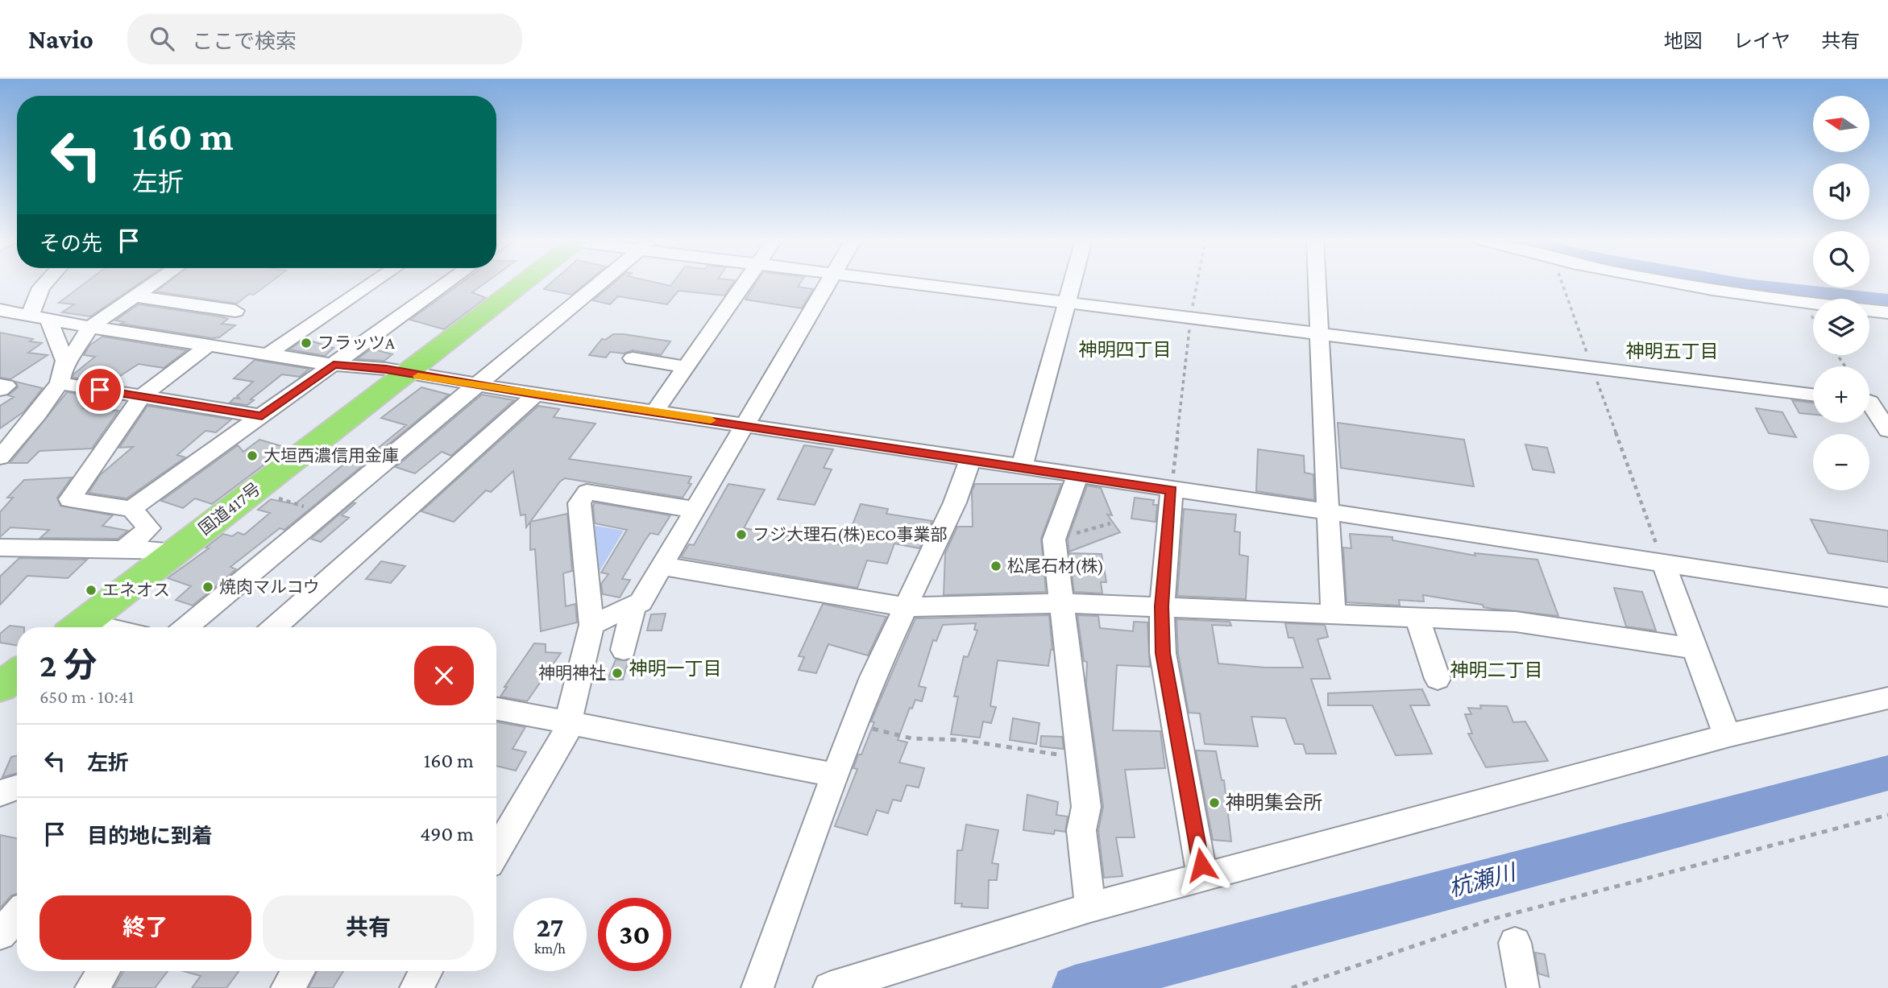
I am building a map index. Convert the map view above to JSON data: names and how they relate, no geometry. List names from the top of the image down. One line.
{"streets":{"highway":["国道417号"]},"districts":["神明四丁目","神明五丁目","神明一丁目","神明二丁目"],"water":["杭瀬川"],"places":["フラッツA","大垣西濃信用金庫","フジ大理石(株)ECO事業部","松尾石材(株)","焼肉マルコウ","エネオス","神明神社","神明集会所"],"north":"left","page":{"header":"Navio","search":"ここで検索","nav":["地図","レイヤ","共有"],"map_buttons":["+","−"],"turn":["160 m","左折"],"then":"その先","heading":["2 分","650 m · 10:41"],"list":[{"name":"左折","value":"160 m"},{"name":"目的地に到着","value":"490 m"}],"buttons":["終了","共有"],"speed":"27 km/h","limit":"30"}}
